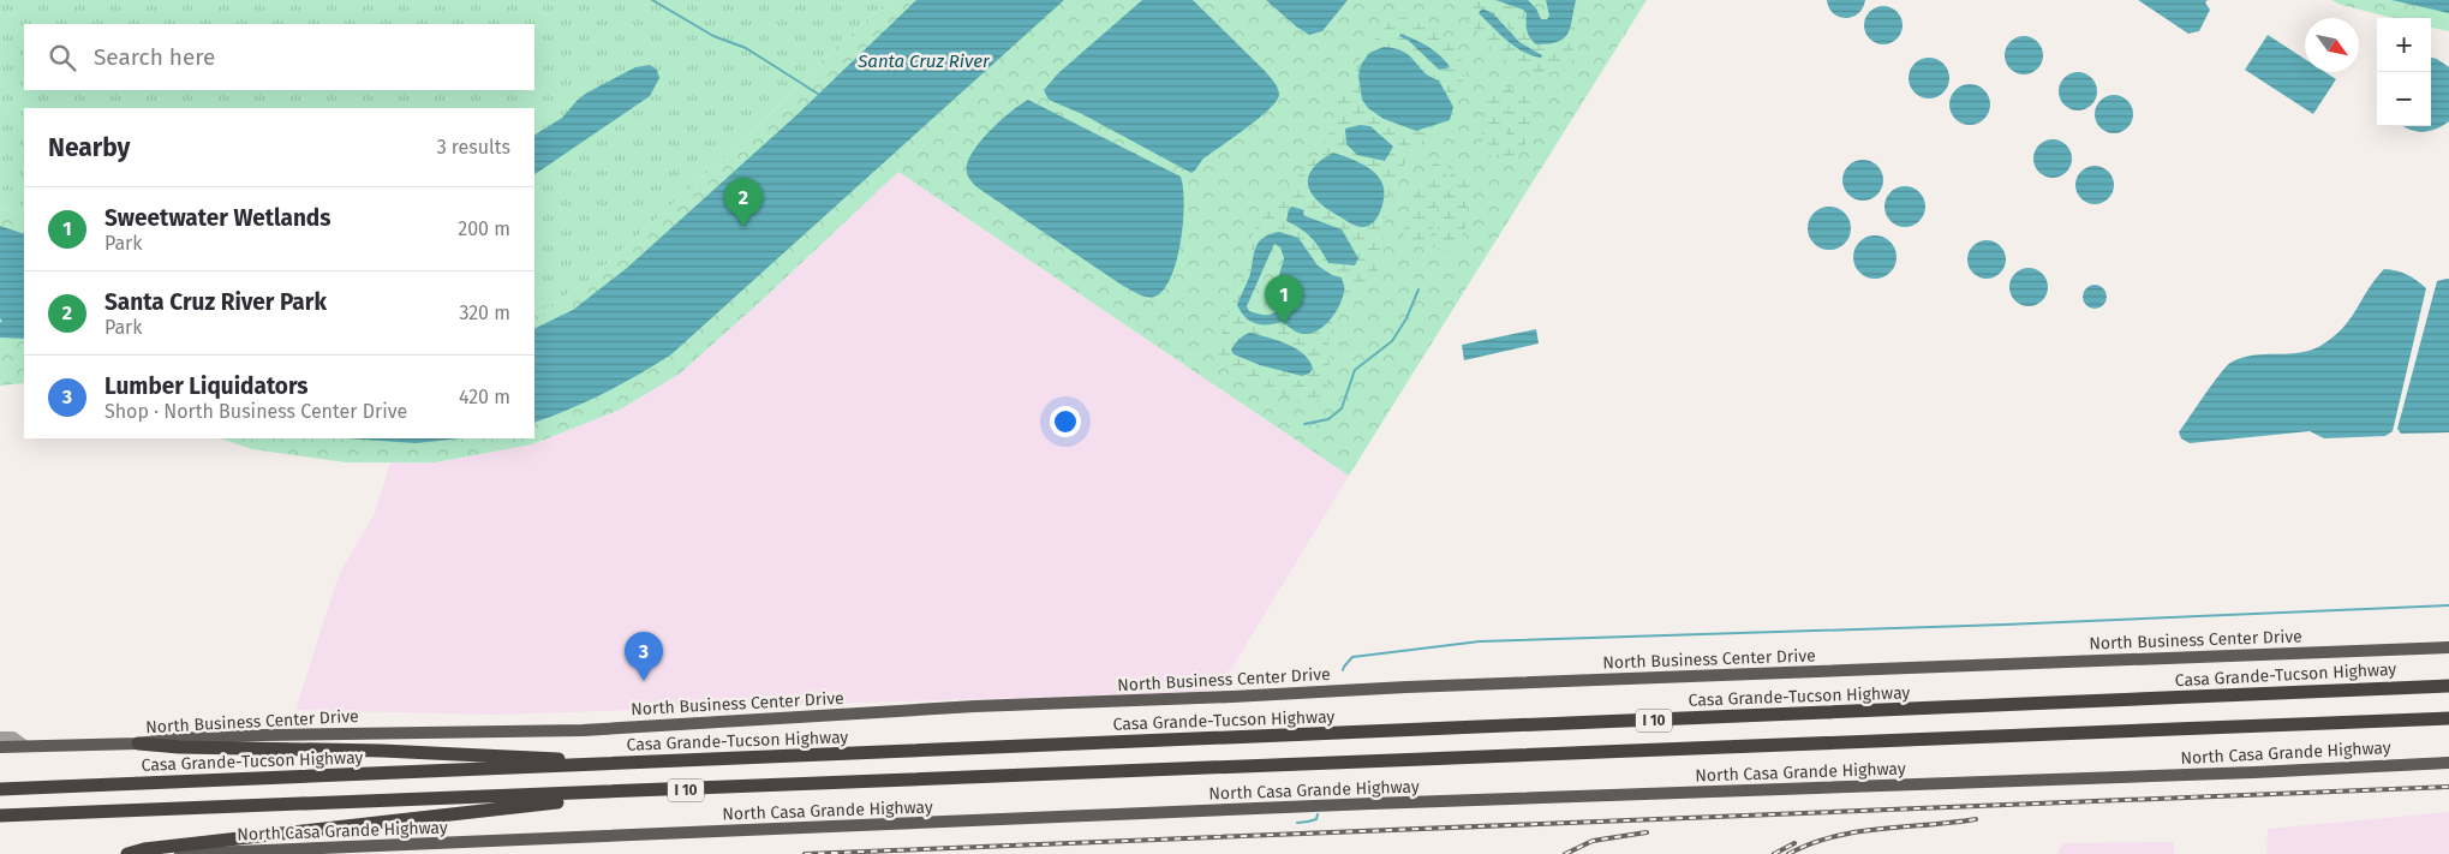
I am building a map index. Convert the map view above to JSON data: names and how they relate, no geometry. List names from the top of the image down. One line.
{"streets":{"highway":["Casa Grande-Tucson Highway","I 10"],"main road":["North Business Center Drive","North Casa Grande Highway"]},"water":["Santa Cruz River"],"north":"bottom right","page":{"map_buttons":["+","−"],"search":"Search here","heading":["Nearby","3 results"],"pins":["2","1","3"],"list":[{"mark":"1","name":"Sweetwater Wetlands","note":"Park","value":"200 m"},{"mark":"2","name":"Santa Cruz River Park","note":"Park","value":"320 m"},{"mark":"3","name":"Lumber Liquidators","note":"Shop · North Business Center Drive","value":"420 m"}]}}
